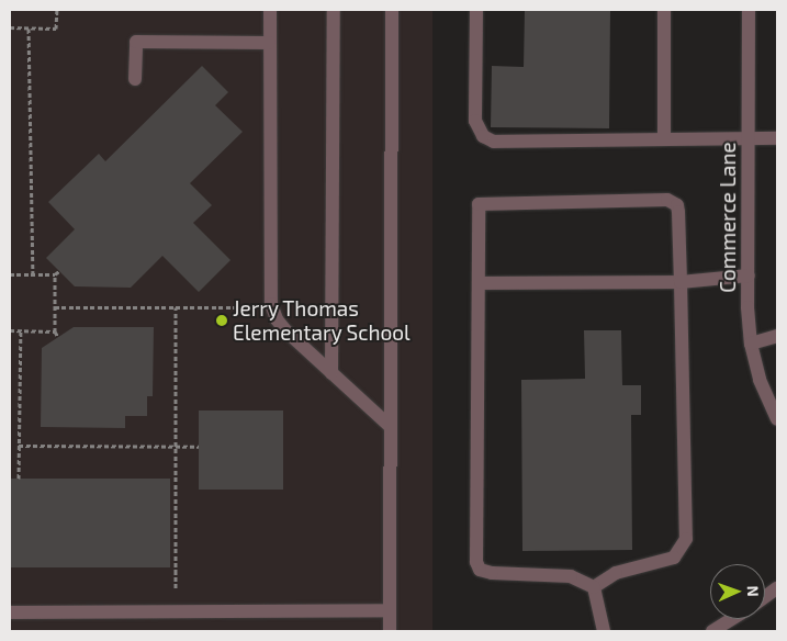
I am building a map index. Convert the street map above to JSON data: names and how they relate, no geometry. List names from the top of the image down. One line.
{"streets":{"street":["Commerce Lane"]},"places":["Jerry Thomas Elementary School"],"north":"right"}
